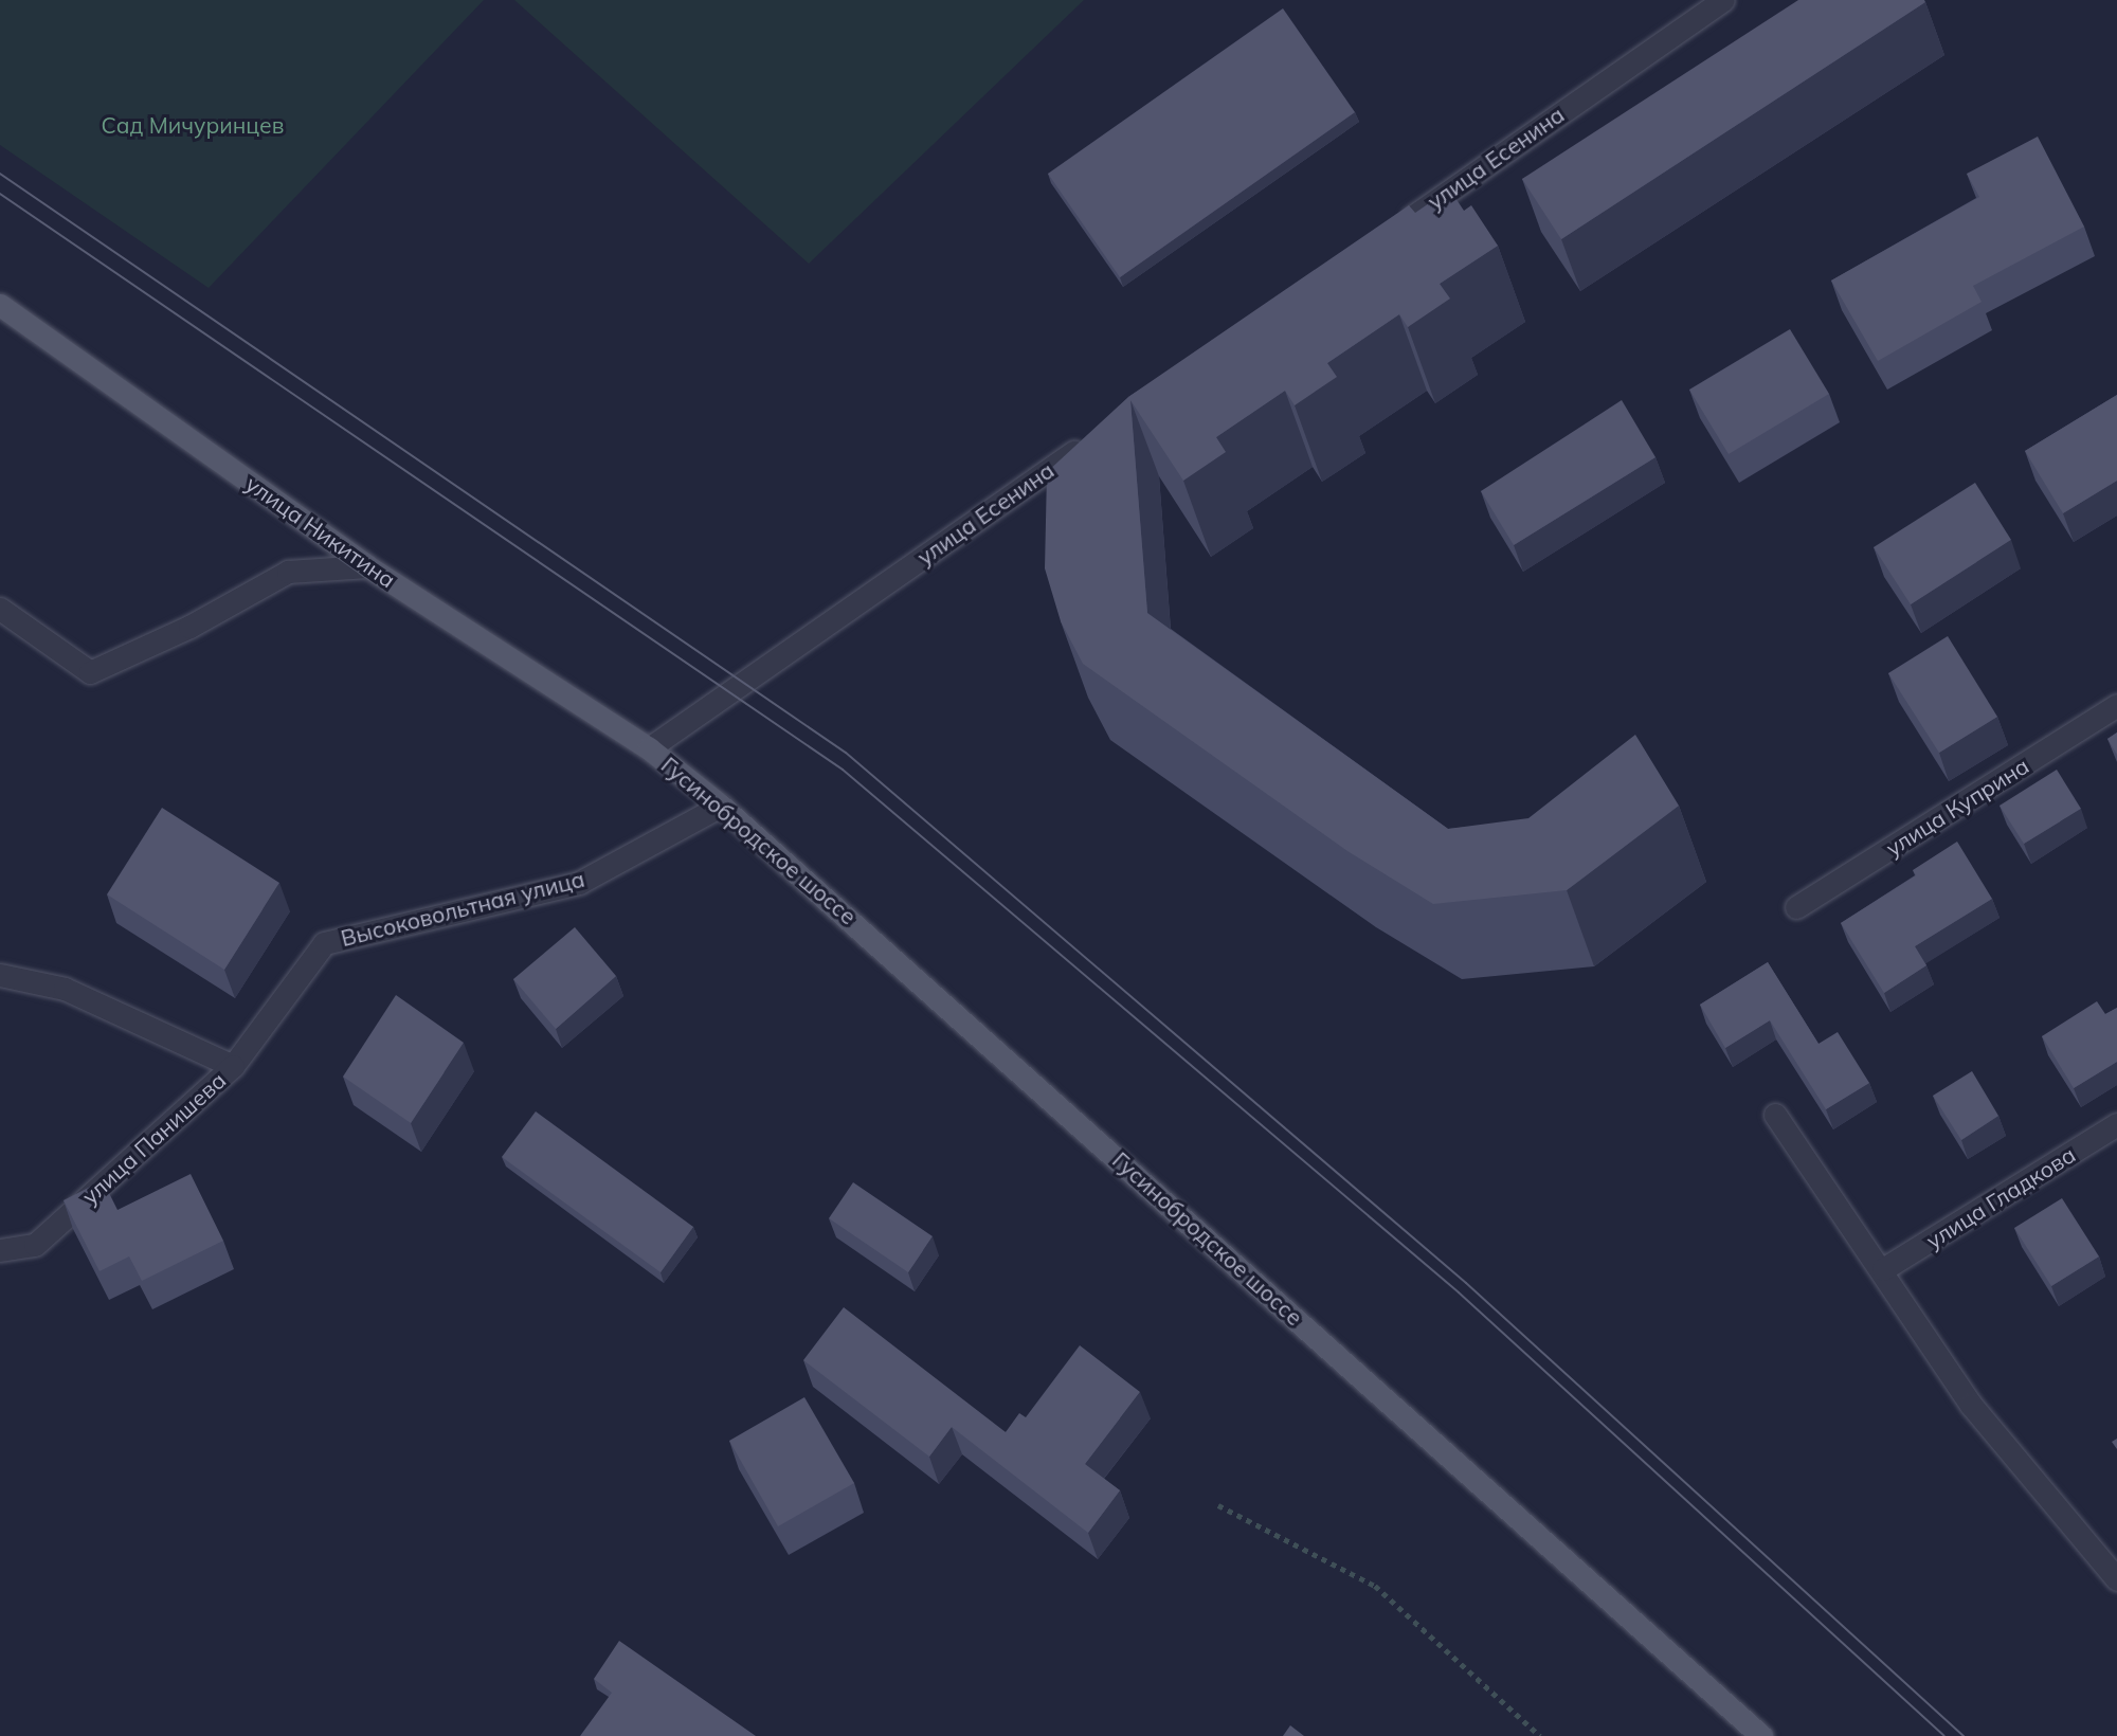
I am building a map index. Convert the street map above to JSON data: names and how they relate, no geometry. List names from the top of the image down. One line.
{"streets":{"main road":["улица Никитина","Гусинобродское шоссе"],"street":["улица Есенина","улица Куприна","Высоковольтная улица","улица Панишева","улица Гладкова"]},"crossings":[["улица Есенина","улица Никитина"],["улица Есенина","Гусинобродское шоссе"],["улица Никитина","Гусинобродское шоссе"],["Гусинобродское шоссе","Высоковольтная улица"],["Высоковольтная улица","улица Панишева"]],"parks":["Сад Мичуринцев"]}
